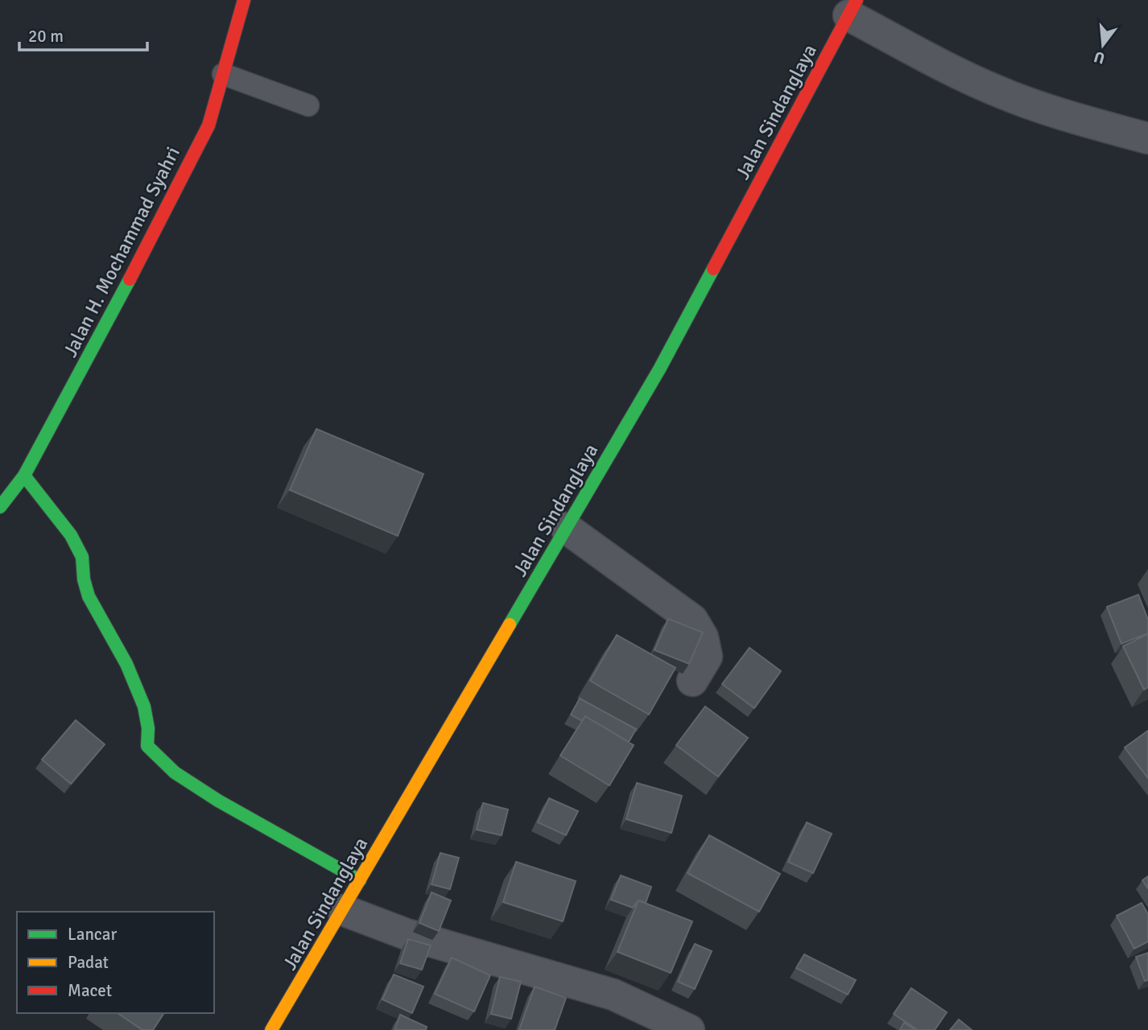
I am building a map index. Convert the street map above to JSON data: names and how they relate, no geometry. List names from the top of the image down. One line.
{"streets":{"street":["Jalan Sindanglaya","Jalan H. Mochammad Syahri"]},"legend":["Lancar","Padat","Macet"],"scale_bar":"20 m","north":"bottom"}
